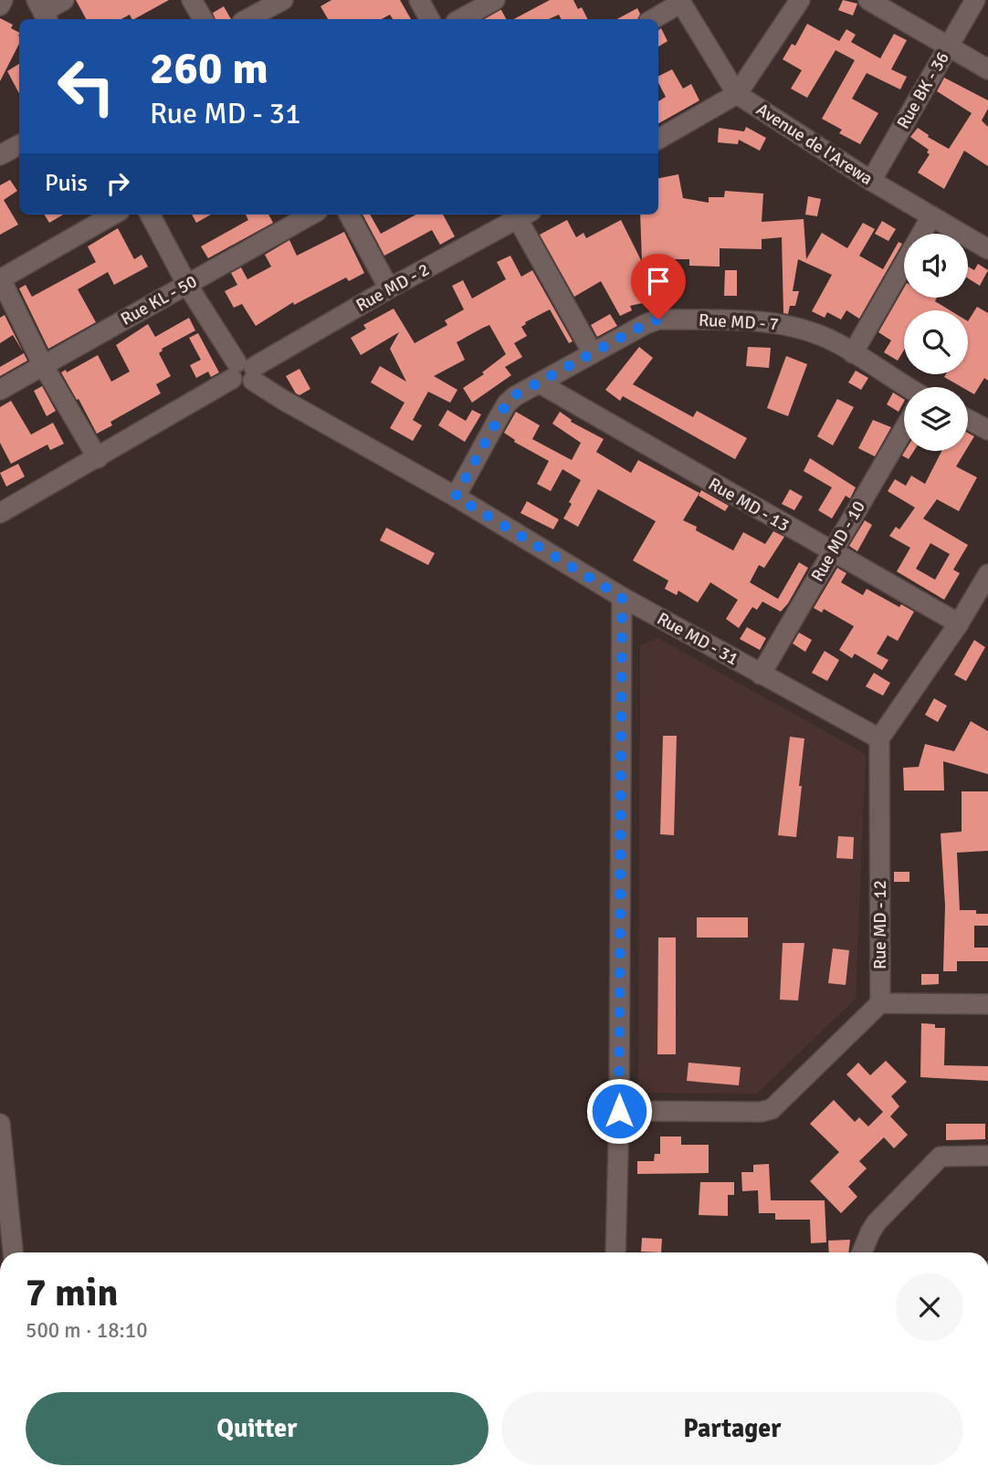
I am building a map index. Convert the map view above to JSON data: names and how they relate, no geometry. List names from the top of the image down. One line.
{"streets":{"street":["Rue BK - 36","Avenue de l'Arewa","Rue MD - 2","Rue KL - 50","Rue MD - 7","Rue MD - 13","Rue MD - 10","Rue MD - 31","Rue MD - 12"]},"crossings":[["Rue BK - 36","Avenue de l'Arewa"],["Rue MD - 2","Rue MD - 31"],["Rue MD - 7","Rue MD - 13"],["Rue MD - 7","Rue MD - 31"],["Rue MD - 13","Rue MD - 10"],["Rue MD - 10","Rue MD - 31"],["Rue MD - 31","Rue MD - 12"]],"page":{"turn":["260 m","Rue MD - 31"],"then":"Puis","heading":["7 min","500 m · 18:10"],"buttons":["Quitter","Partager"]}}
